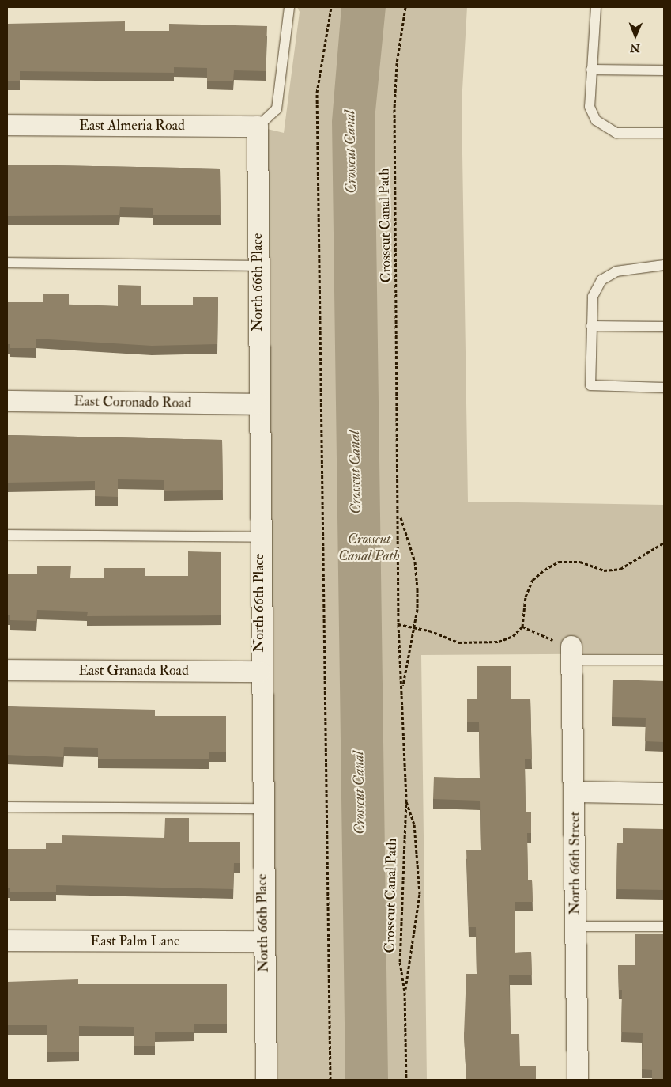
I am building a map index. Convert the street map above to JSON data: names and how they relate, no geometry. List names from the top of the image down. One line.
{"streets":{"street":["East Almeria Road","North 66th Place","East Coronado Road","East Granada Road","North 66th Street","East Palm Lane"],"path":["Crosscut Canal Path"]},"crossings":[["East Almeria Road","North 66th Place"],["North 66th Place","East Coronado Road"],["North 66th Place","East Granada Road"],["North 66th Place","East Palm Lane"]],"water":["Crosscut Canal"],"parks":["Crosscut Canal Path"],"north":"bottom"}
